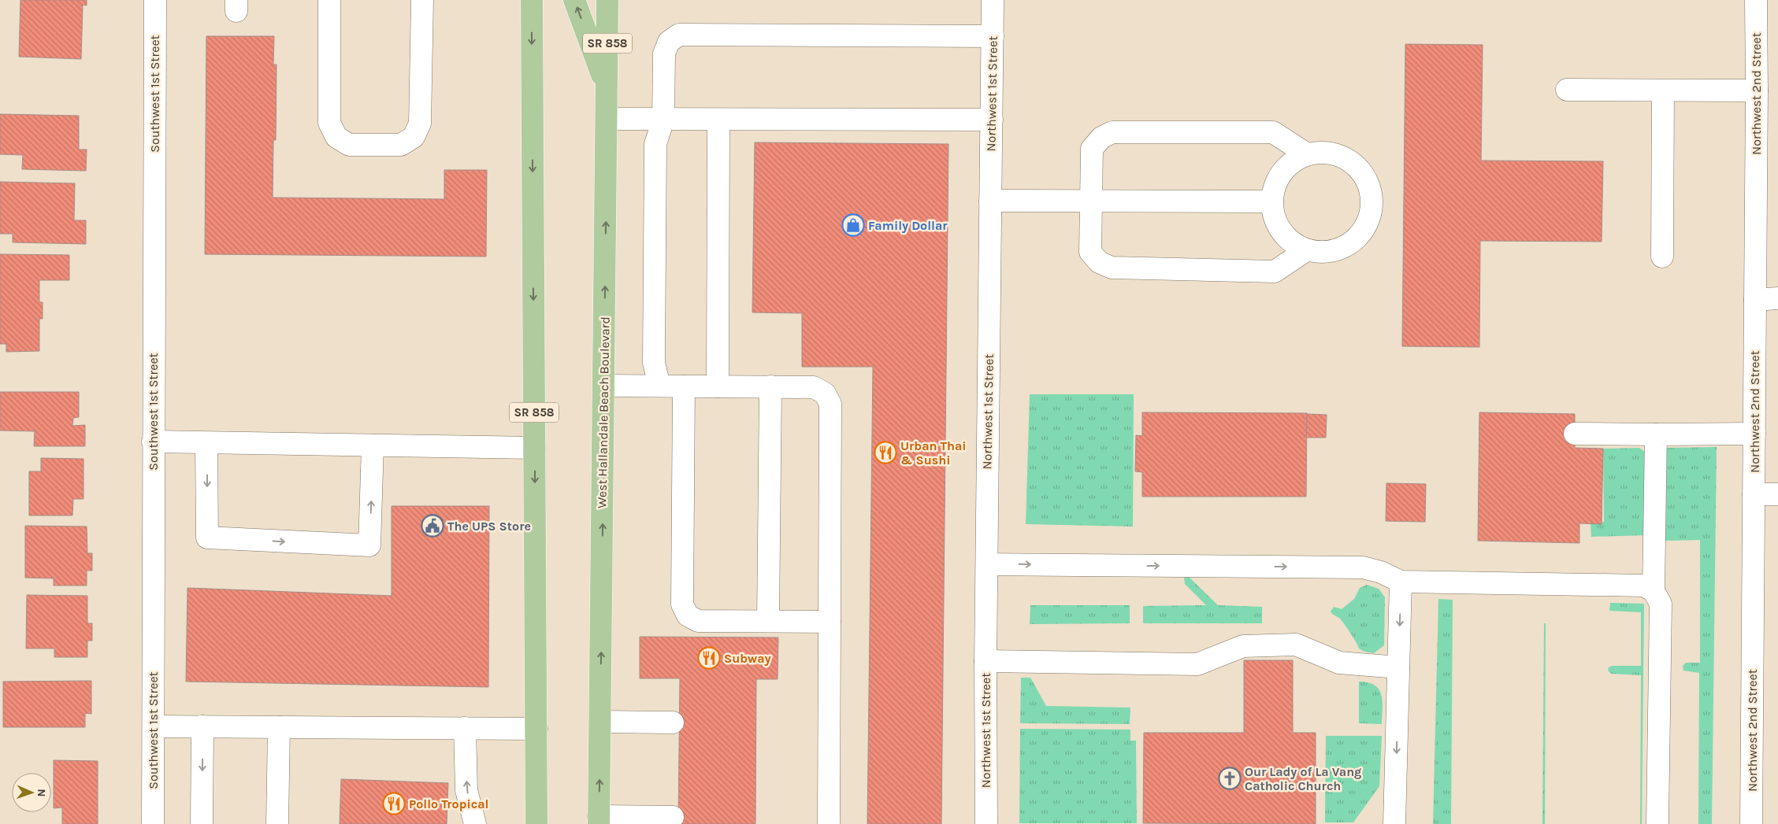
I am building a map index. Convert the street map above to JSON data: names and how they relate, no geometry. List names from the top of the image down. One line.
{"streets":{"main road":["SR 858","West Hallandale Beach Boulevard"],"street":["Southwest 1st Street","Northwest 1st Street","Northwest 2nd Street"]},"places":{"shop":["Family Dollar"],"restaurant":["Urban Thai & Sushi","Subway","Pollo Tropical"],"public building":["The UPS Store"],"church":["Our Lady of La Vang Catholic Church"]},"north":"right"}
